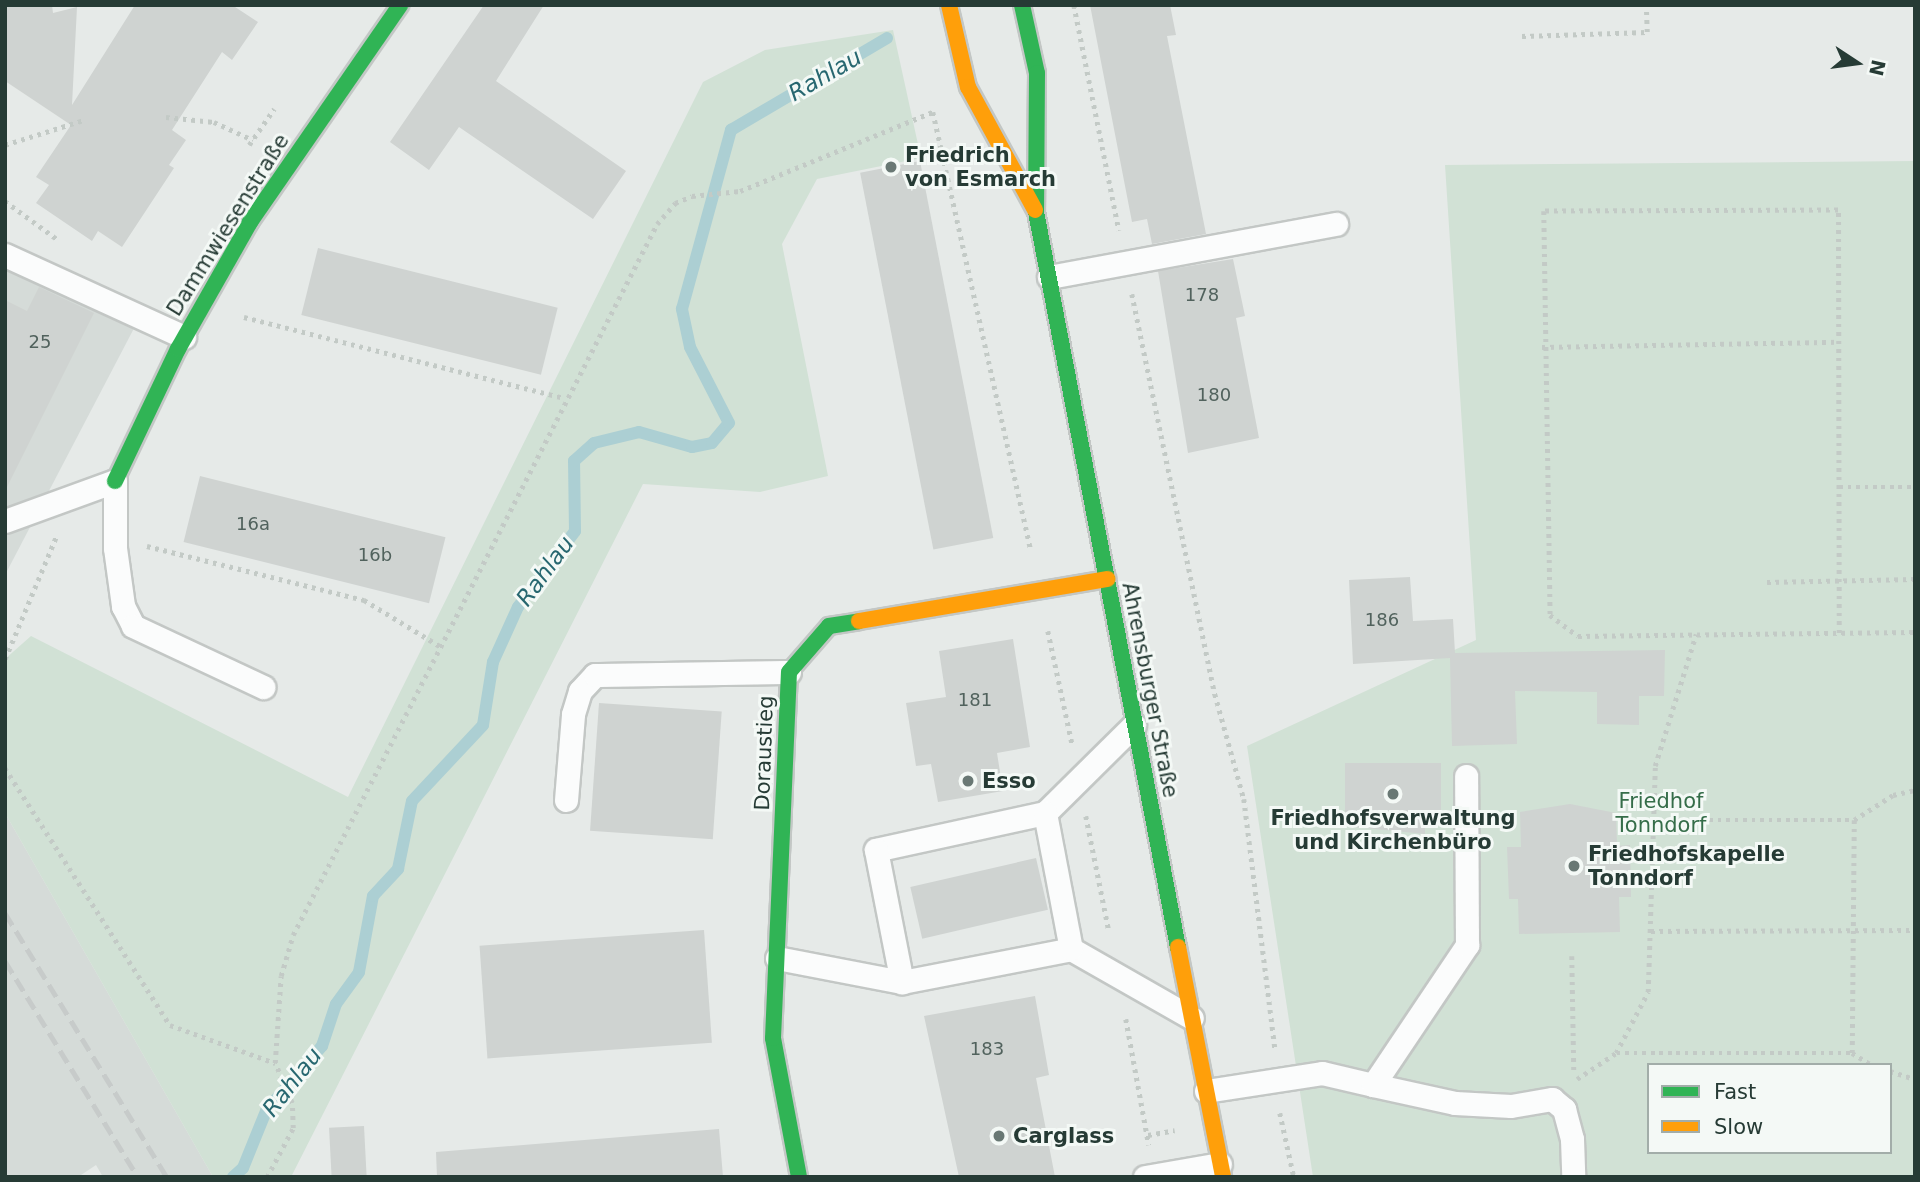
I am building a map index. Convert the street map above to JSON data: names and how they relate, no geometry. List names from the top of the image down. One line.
{"streets":{"main road":["Dammwiesenstraße","Ahrensburger Straße","Doraustieg"]},"crossings":[["Ahrensburger Straße","Doraustieg"]],"water":["Rahlau"],"parks":["Friedhof Tonndorf"],"places":["Friedrich von Esmarch","Esso","Friedhofsverwaltung und Kirchenbüro","Friedhofskapelle Tonndorf","Carglass"],"house_numbers":["178","25","180","16a","16b","186","181","183"],"legend":["Fast","Slow"],"north":"right"}
